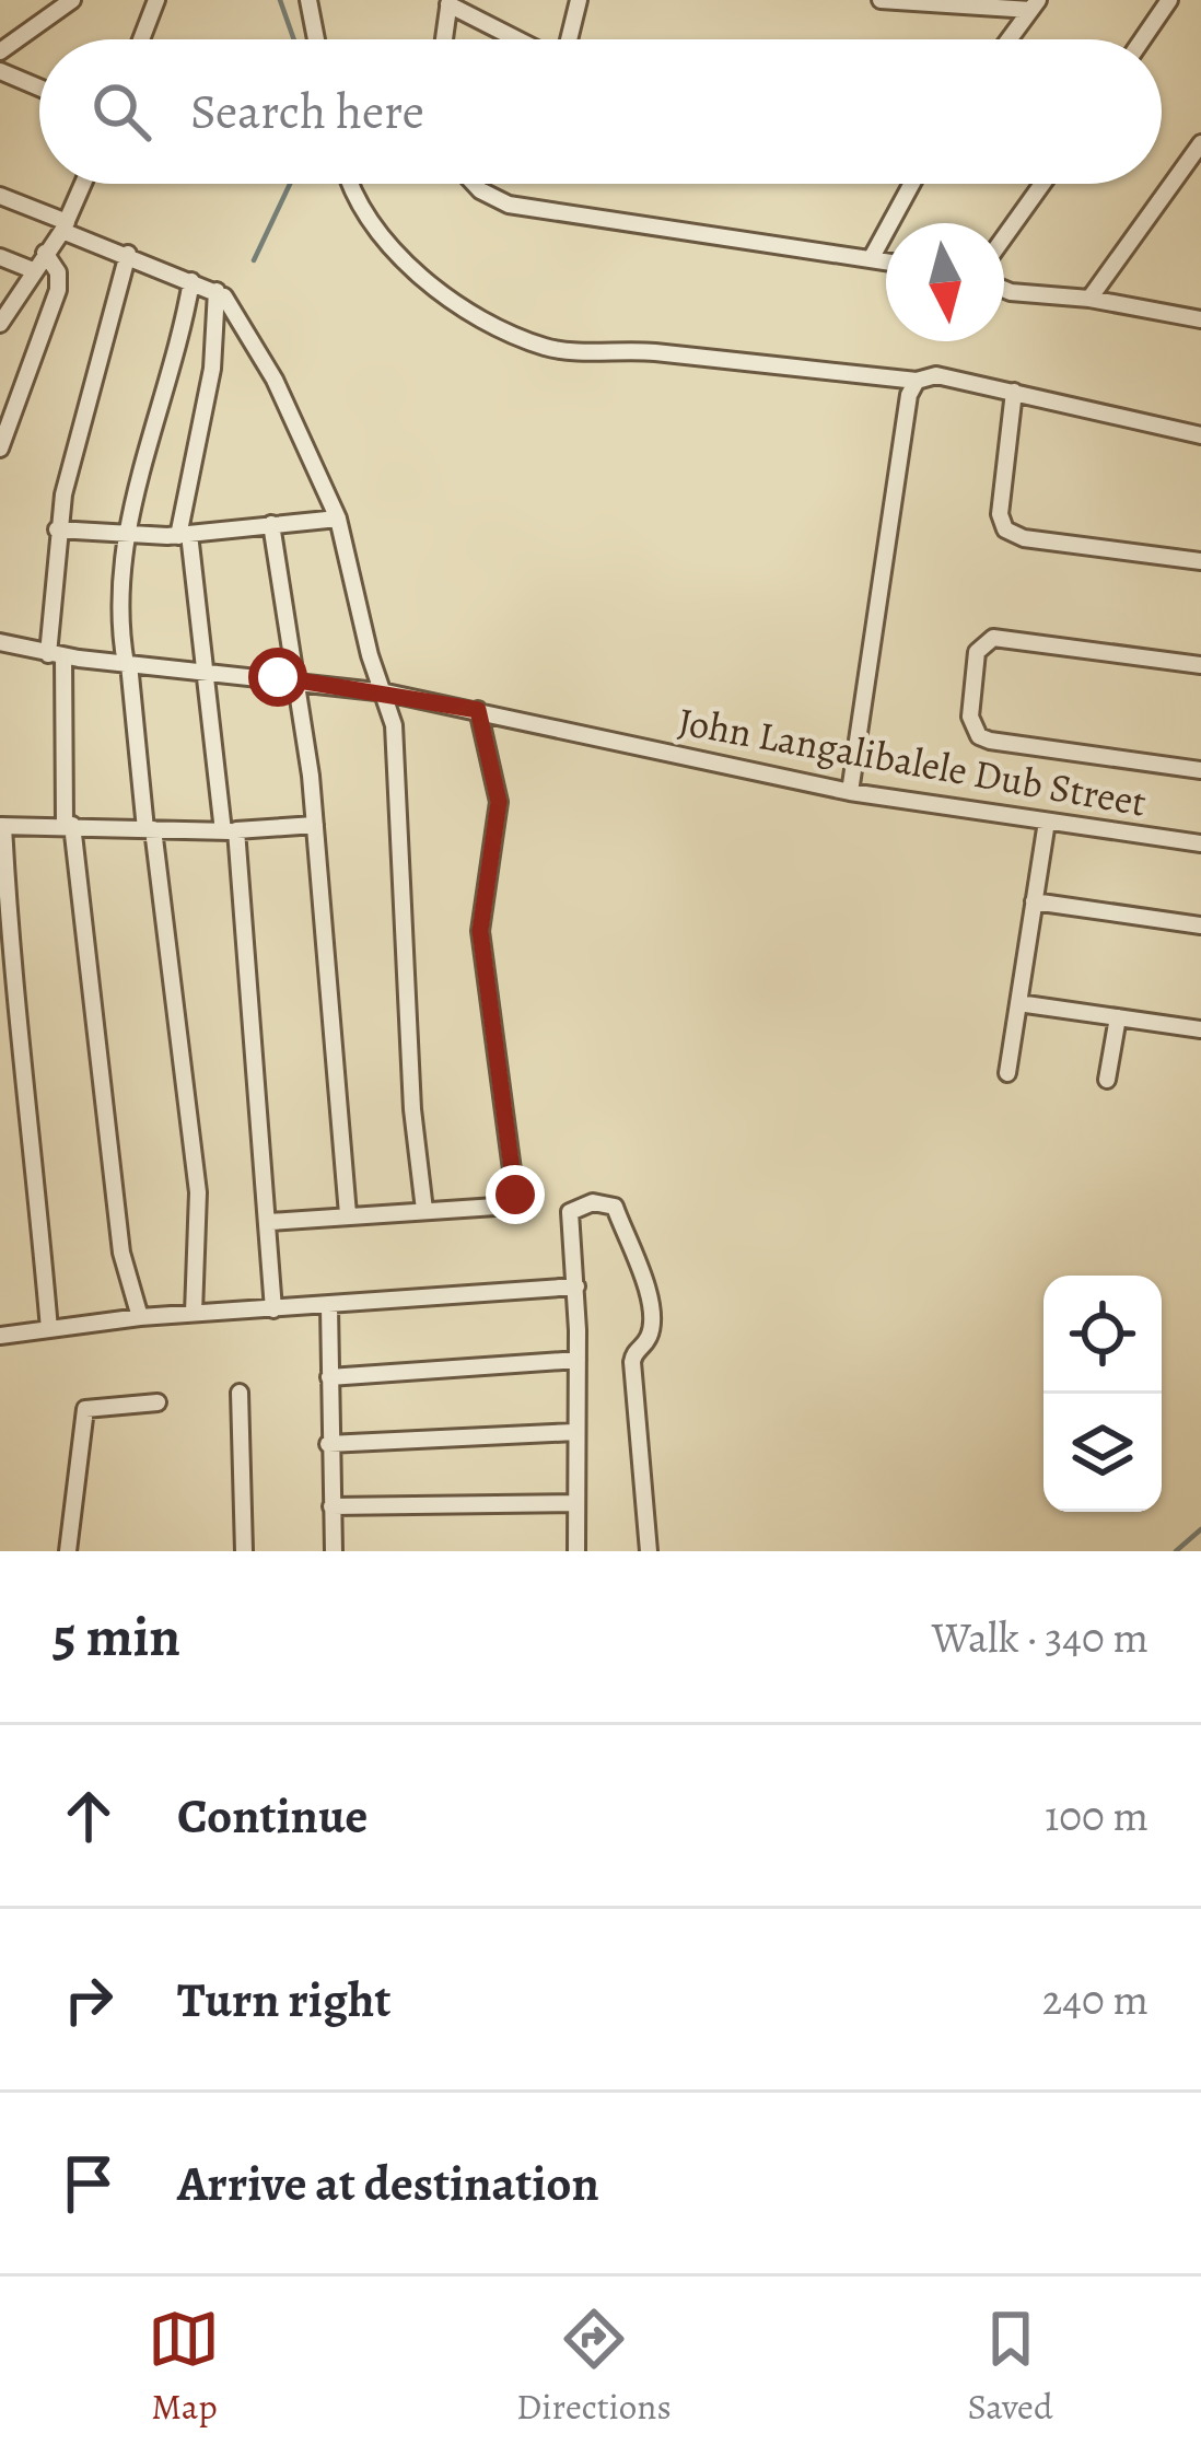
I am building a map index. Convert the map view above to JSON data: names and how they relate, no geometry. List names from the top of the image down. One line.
{"streets":{"street":["John Langalibalele Dub Street"]},"north":"bottom","page":{"search":"Search here","heading":["5 min","Walk · 340 m"],"list":[["Continue","100 m"],["Turn right","240 m"],"Arrive at destination"],"nav":["Map","Directions","Saved"]}}
